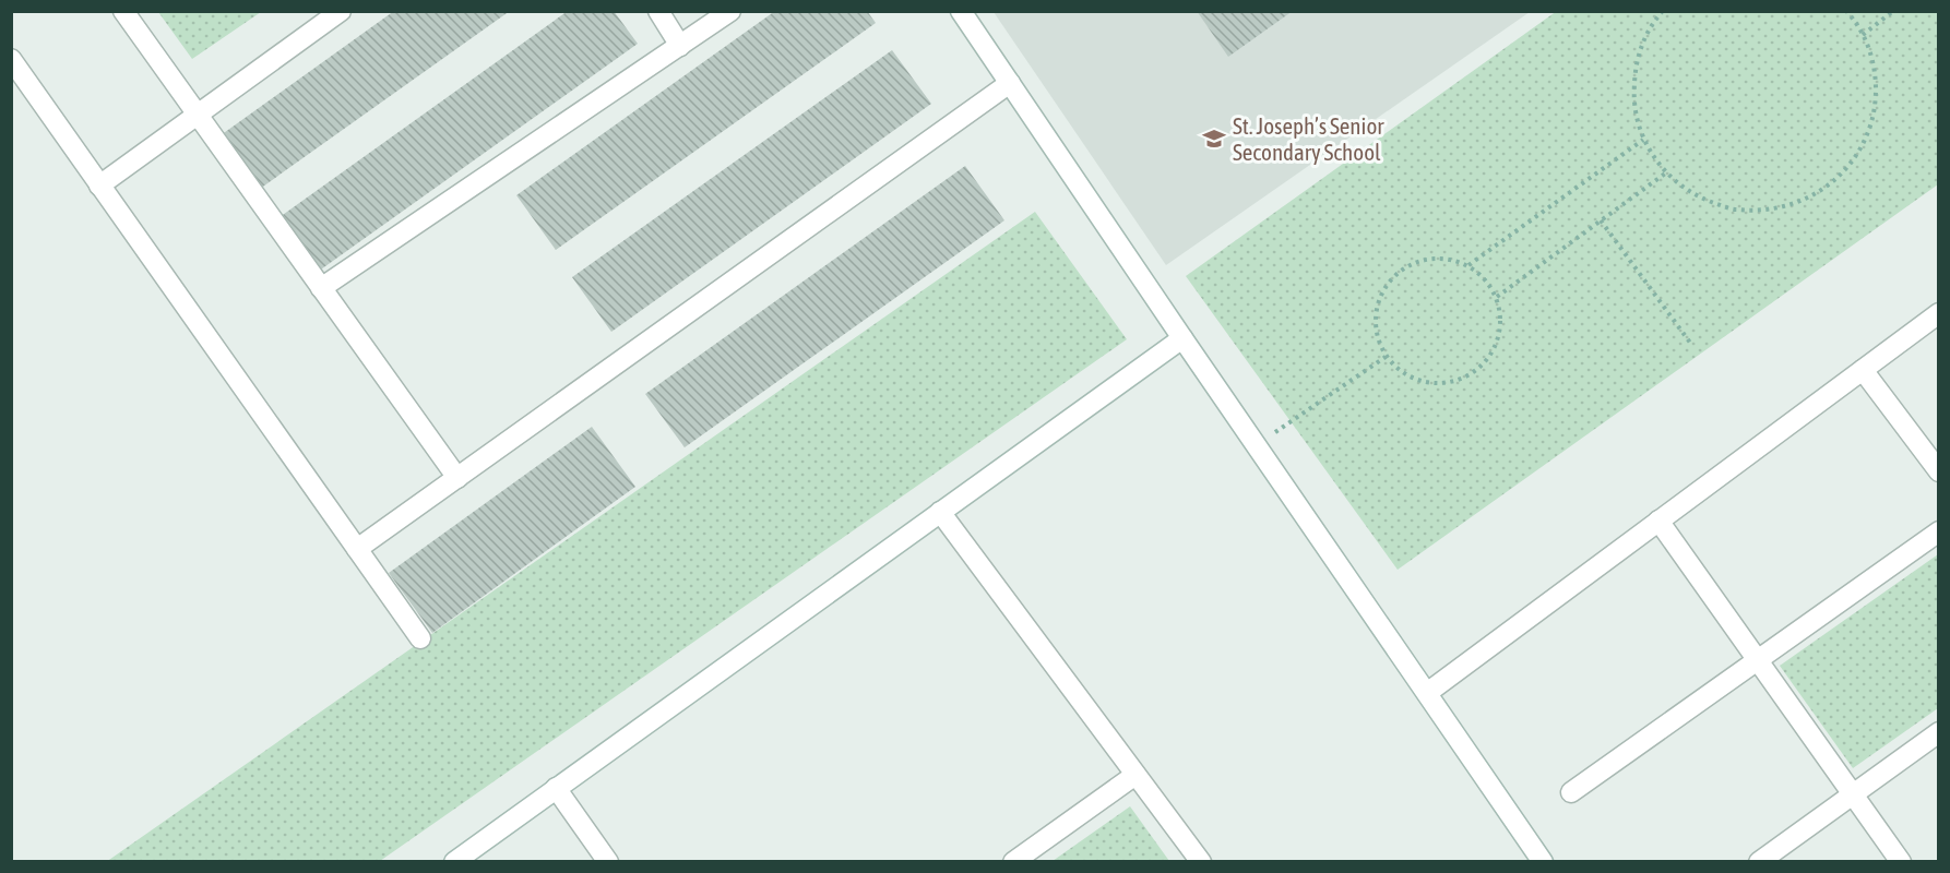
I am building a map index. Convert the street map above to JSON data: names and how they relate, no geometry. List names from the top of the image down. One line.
{"places":{"school or university":["St. Joseph’s Senior Secondary School"]}}
